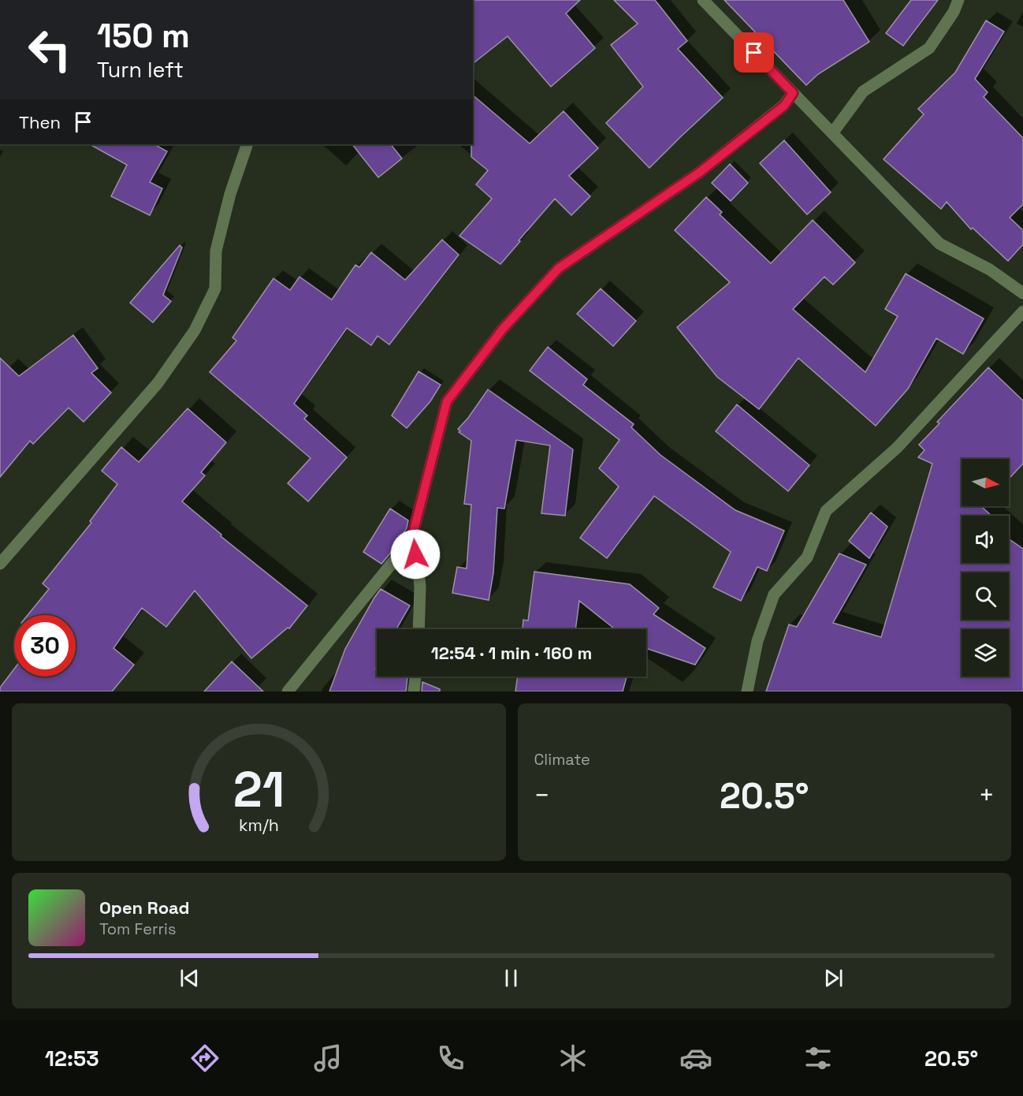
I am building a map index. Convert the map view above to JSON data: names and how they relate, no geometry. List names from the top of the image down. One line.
{"north":"right","page":{"turn":["150 m","Turn left"],"then":"Then","limit":"30","trip":"12:54 · 1 min · 160 m","tile":"Climate","heat":["−","20.5°","+"],"song":["Open Road","Tom Ferris"],"tabs":["12:53","20.5°"],"gauge":["21","km/h"]}}
